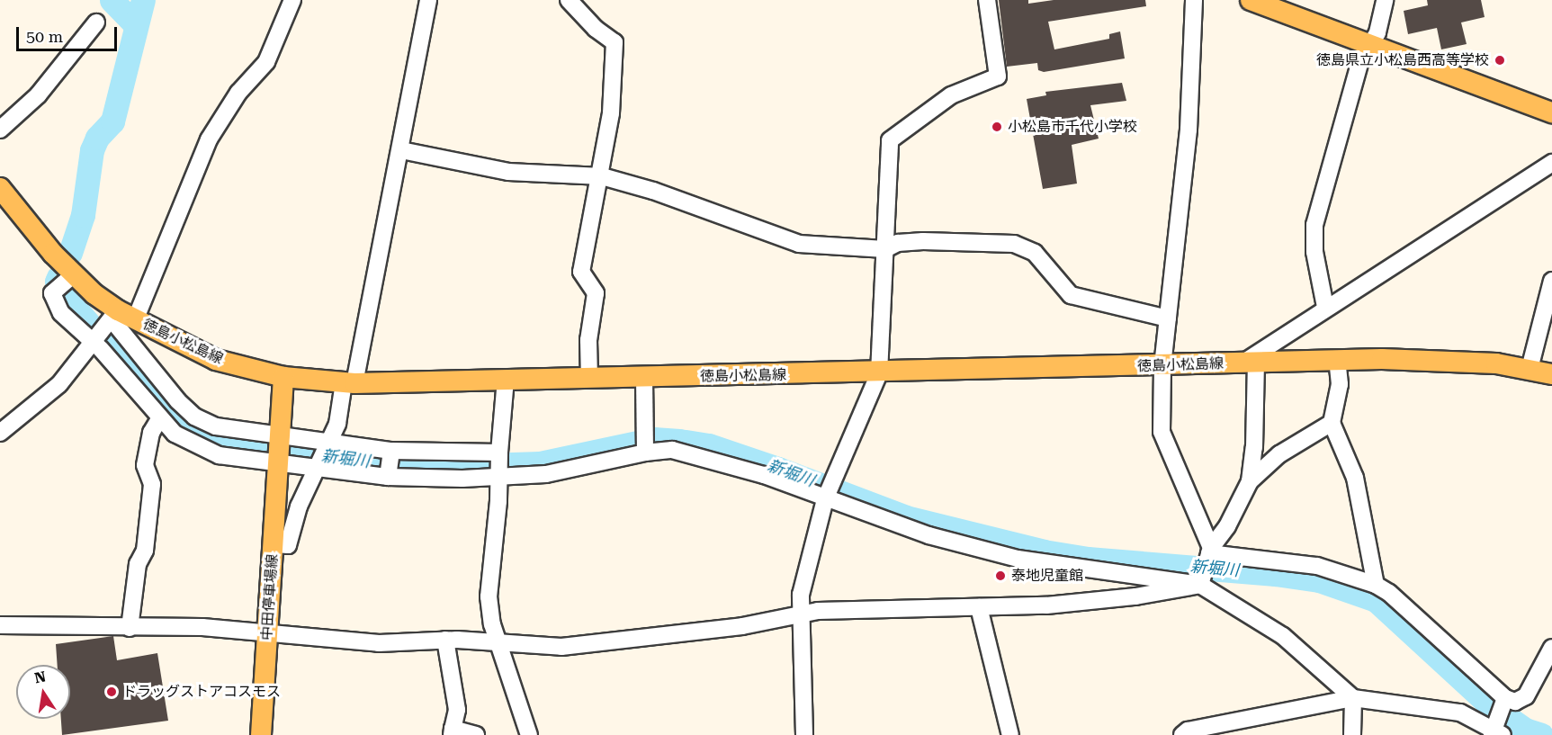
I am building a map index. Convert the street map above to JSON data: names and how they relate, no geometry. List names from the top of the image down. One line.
{"streets":{"main road":["徳島小松島線","中田停車場線"]},"crossings":[["徳島小松島線","中田停車場線"]],"water":["新堀川"],"places":["徳島県立小松島西高等学校","小松島市千代小学校","泰地児童館","ドラッグストアコスモス"],"scale_bar":"50 m","north":"top"}
